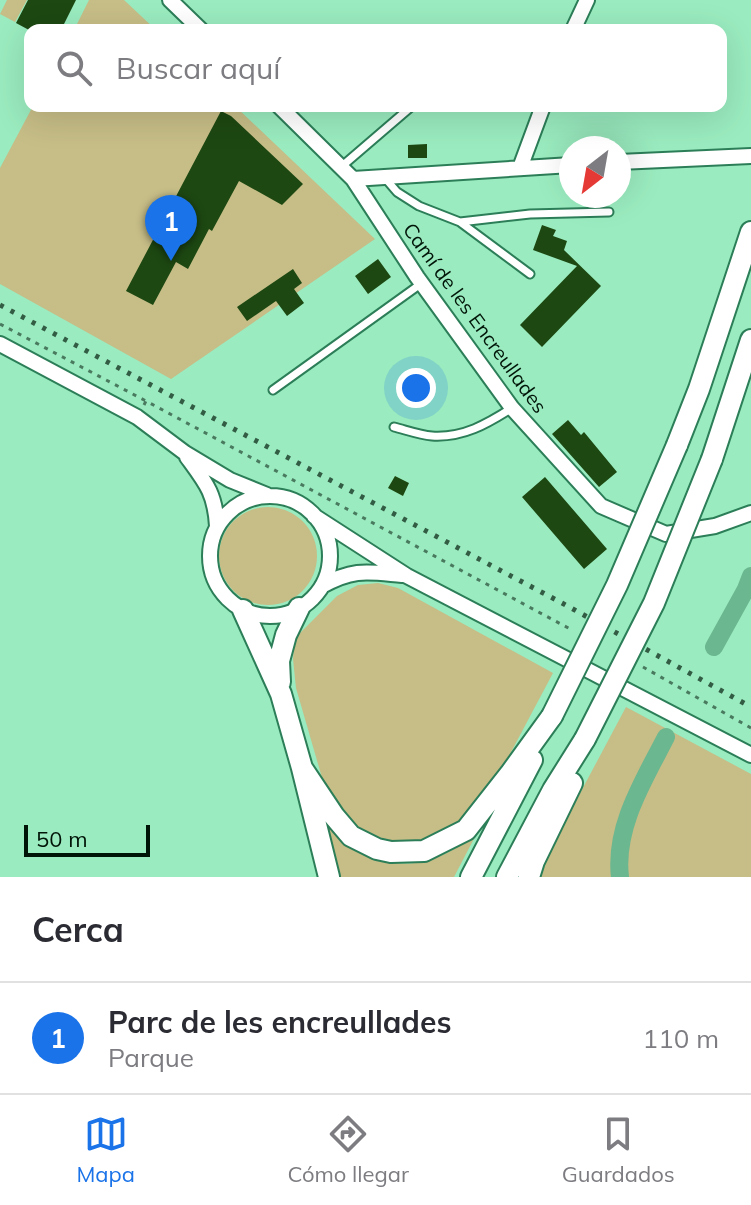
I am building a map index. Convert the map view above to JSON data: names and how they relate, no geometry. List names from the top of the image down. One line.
{"streets":{"street":["Camí de les Encreullades"]},"scale_bar":"50 m","north":"bottom left","page":{"search":"Buscar aquí","pins":"1","scale":"50 m","heading":"Cerca","list":[{"mark":"1","name":"Parc de les encreullades","note":"Parque","value":"110 m"}],"nav":["Mapa","Cómo llegar","Guardados"]}}
